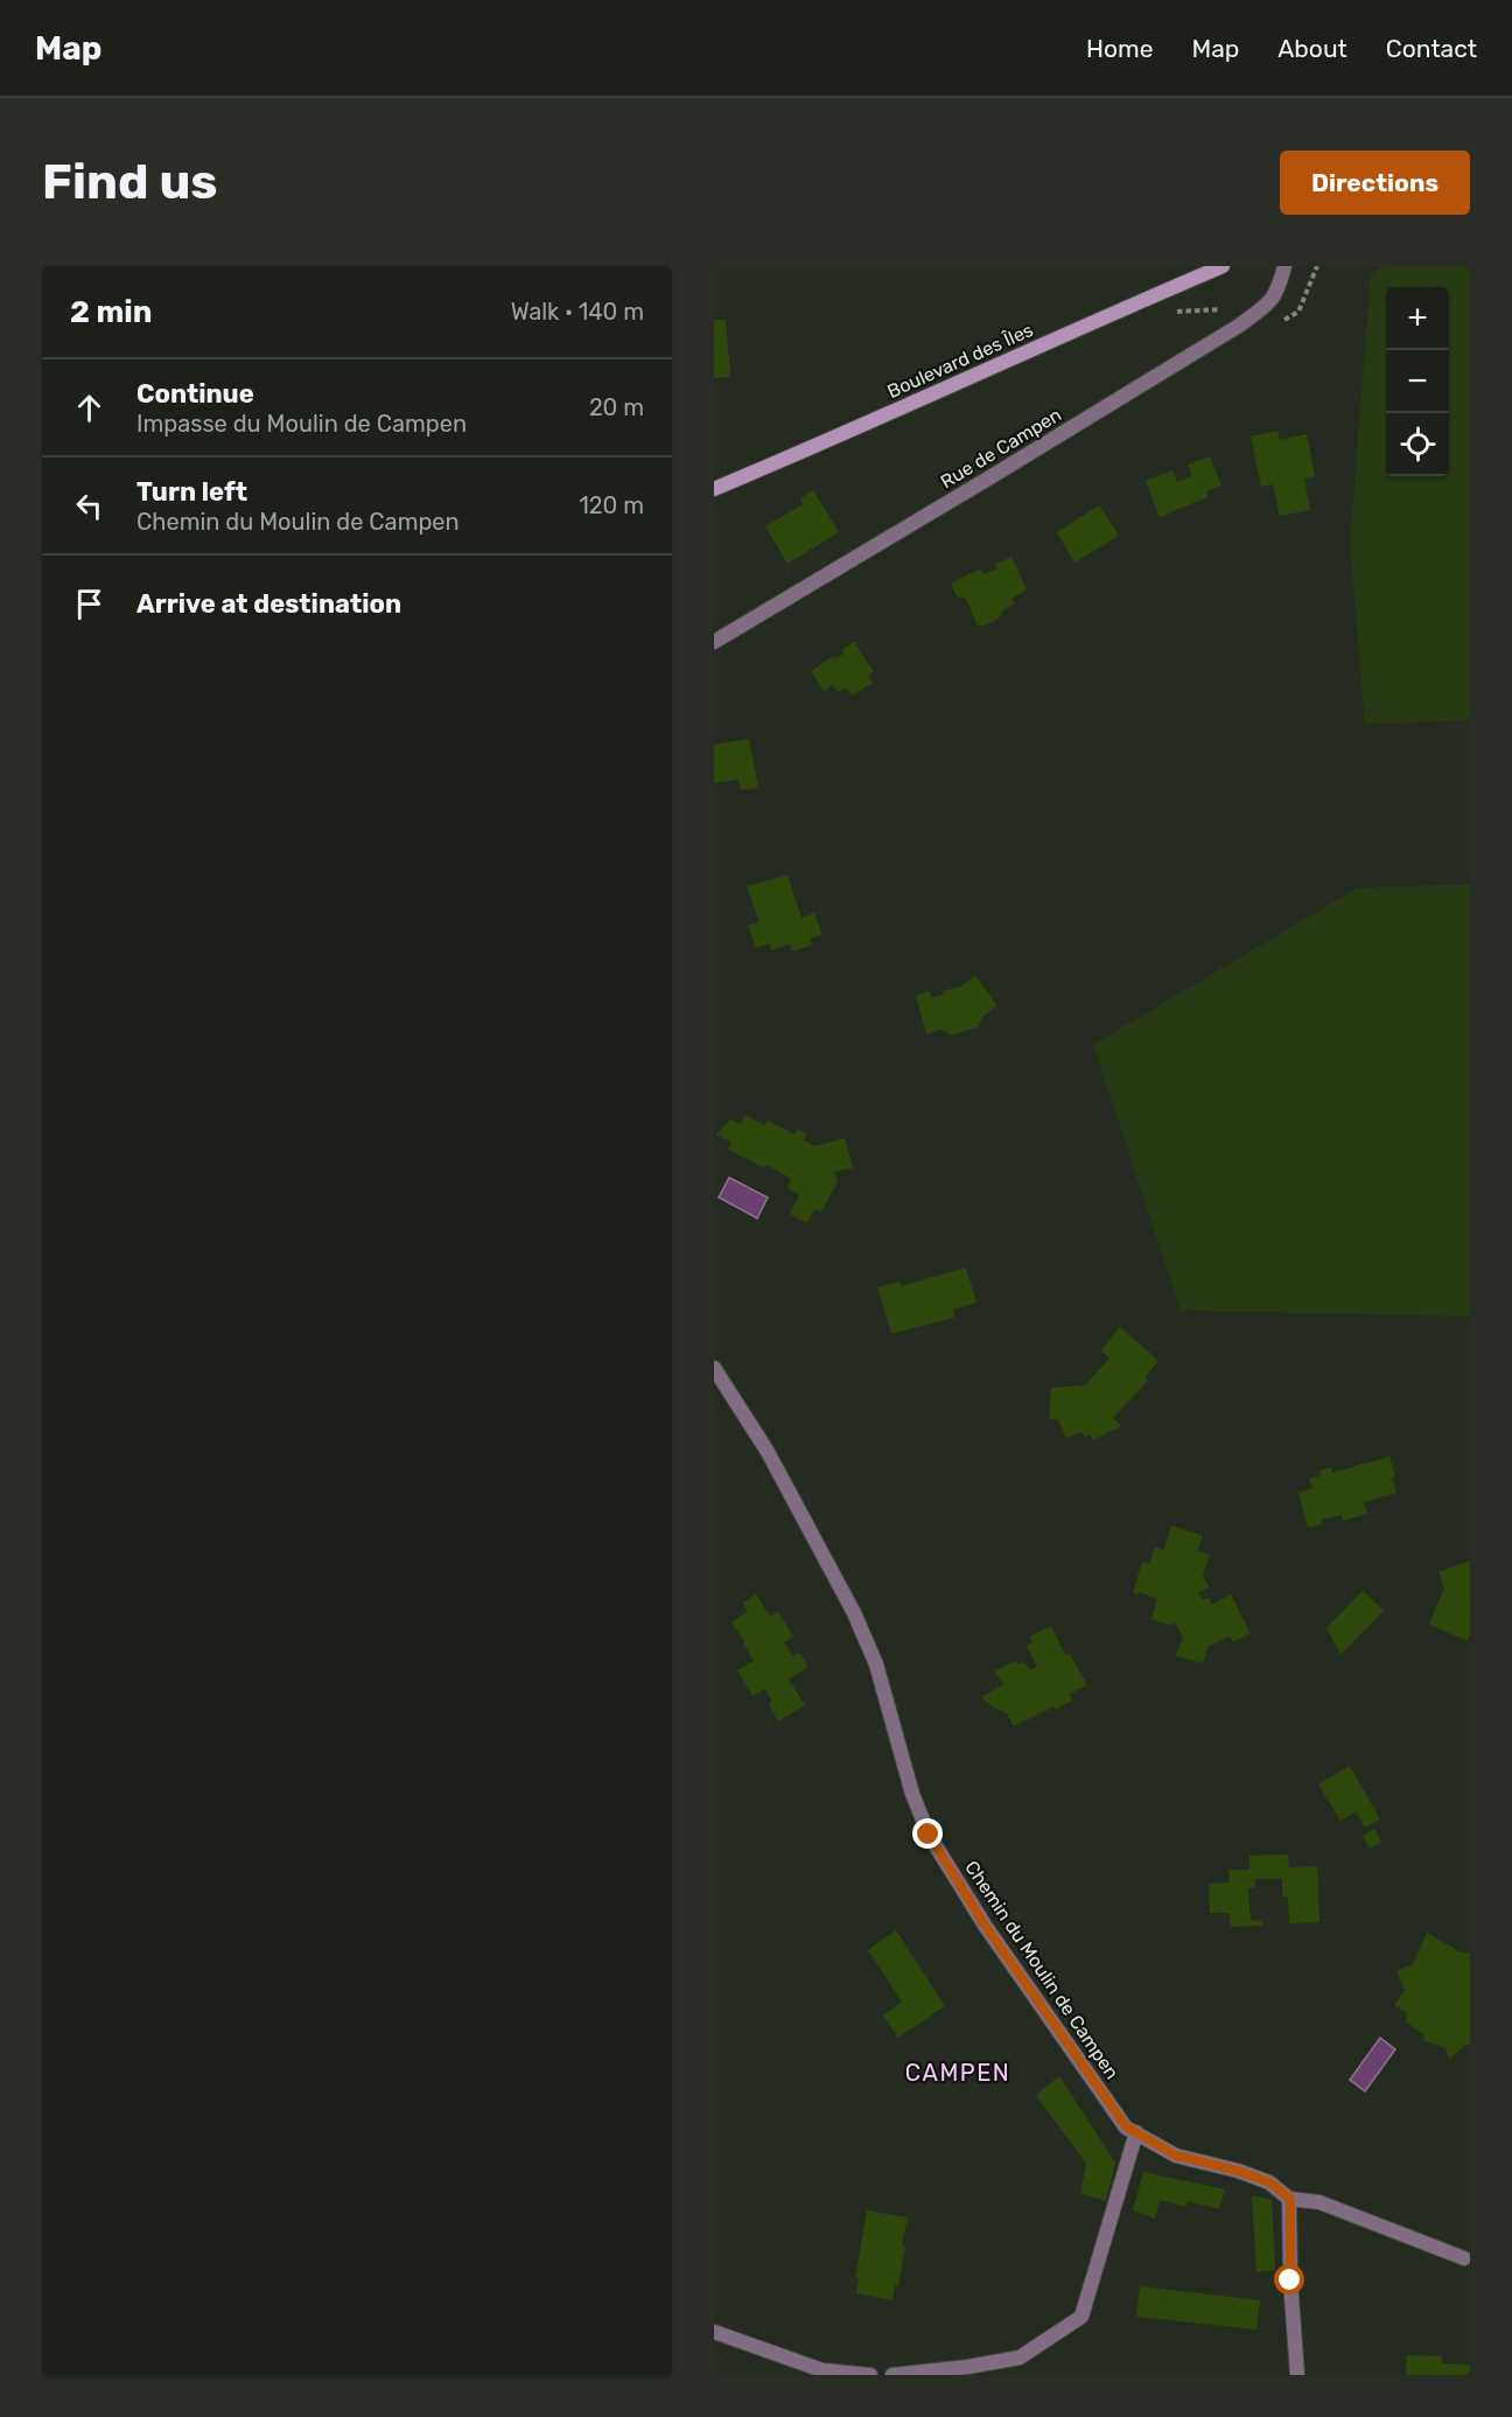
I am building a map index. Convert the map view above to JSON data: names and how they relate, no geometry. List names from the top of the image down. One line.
{"streets":{"main road":["Boulevard des Îles"],"street":["Rue de Campen","Chemin du Moulin de Campen"]},"districts":["CAMPEN"],"page":{"header":"Map","nav":["Home","Map","About","Contact"],"buttons":"Directions","title":"Find us","heading":["2 min","Walk · 140 m"],"map_buttons":["+","−"],"list":[["Continue","Impasse du Moulin de Campen","20 m"],["Turn left","Chemin du Moulin de Campen","120 m"],"Arrive at destination"]}}
